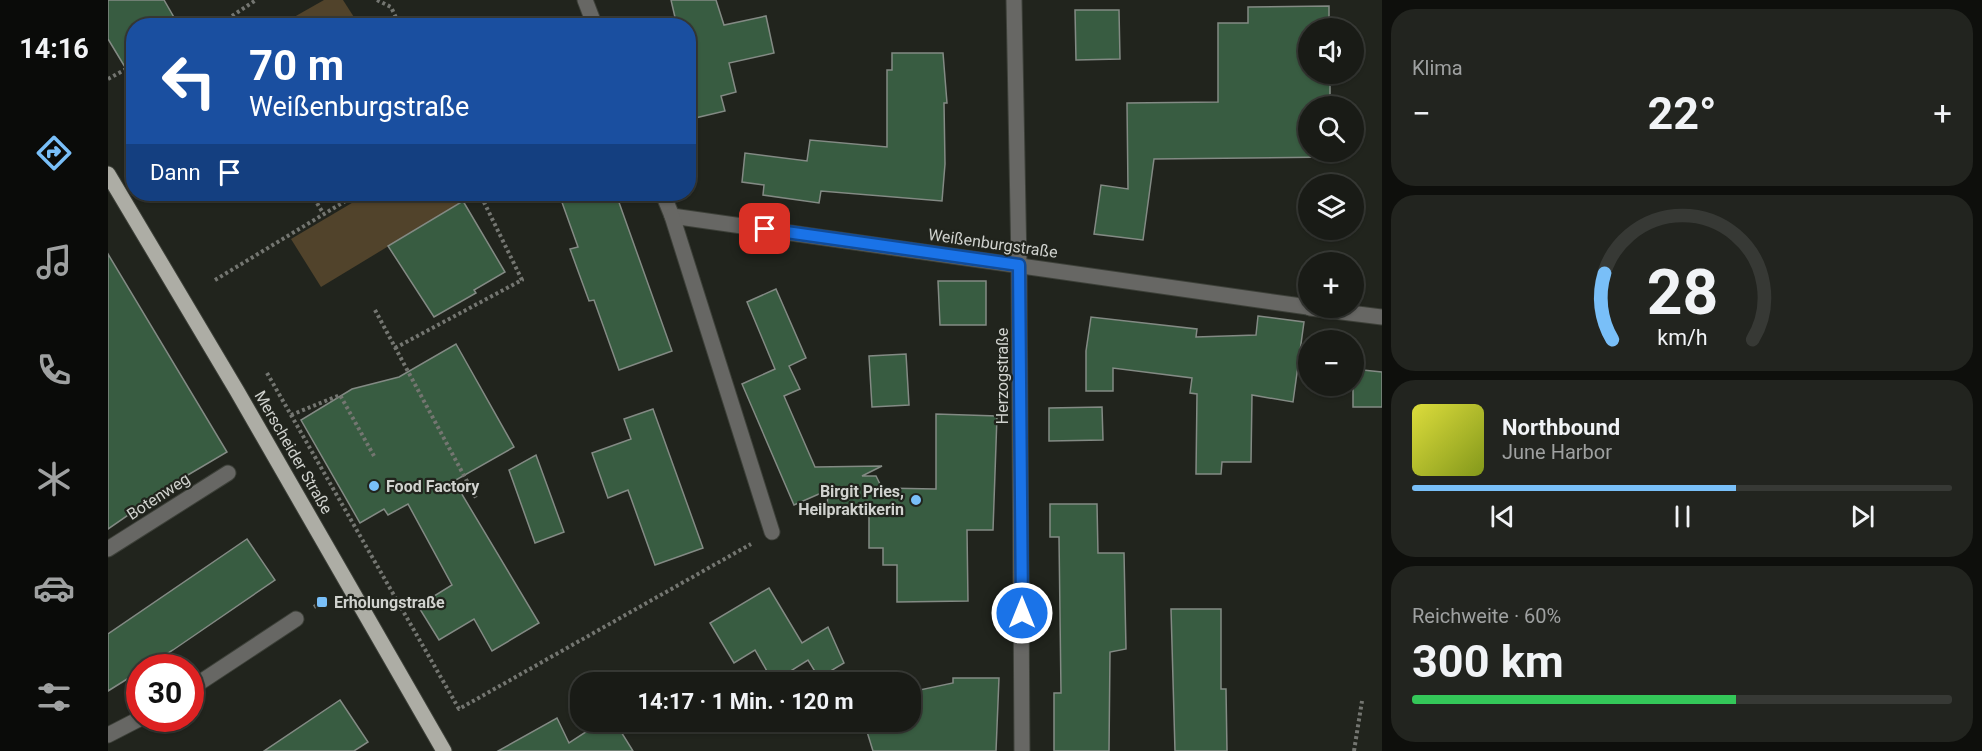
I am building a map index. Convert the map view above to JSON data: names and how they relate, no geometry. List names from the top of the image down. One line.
{"streets":{"main road":["Merscheider Straße"],"street":["Weißenburgstraße","Herzogstraße","Botenweg"]},"crossings":[["Weißenburgstraße","Herzogstraße"]],"places":{"other":["Food Factory","Birgit Pries, Heilpraktikerin"],"transit":["Erholungstraße"]},"page":{"tabs":"14:16","tile":["Klima",["Reichweite · 60%","300 km"]],"map_buttons":["+","−"],"turn":["70 m","Weißenburgstraße"],"heat":["−","22°","+"],"then":"Dann","song":["Northbound","June Harbor"],"limit":"30","trip":"14:17 · 1 Min. · 120 m","gauge":["28","km/h"]}}
